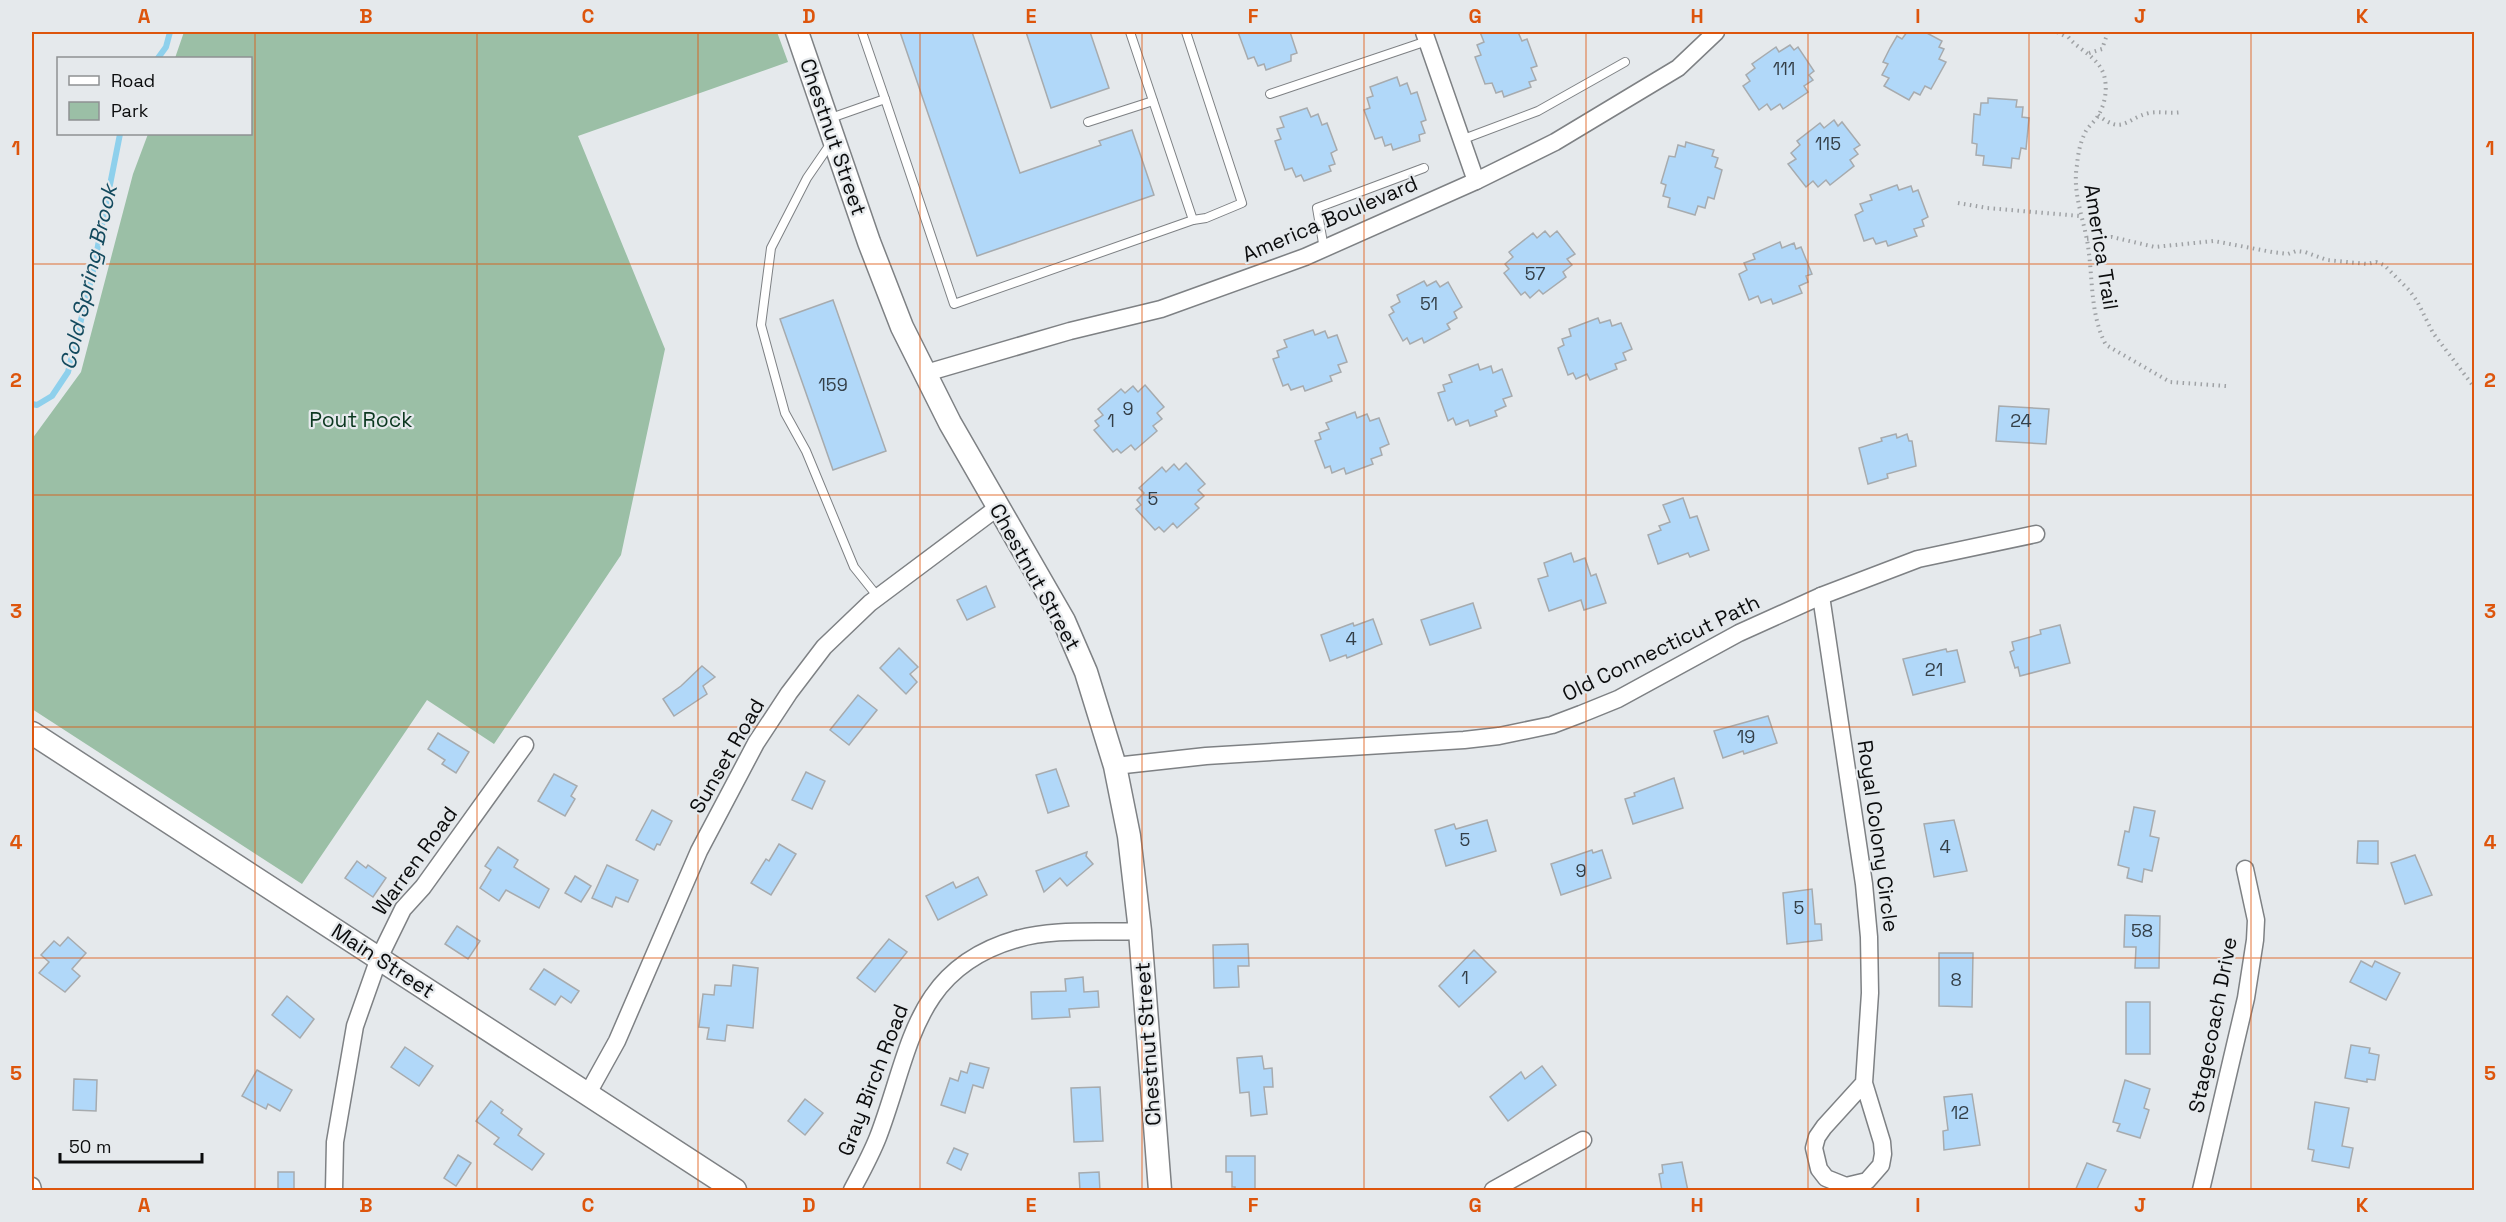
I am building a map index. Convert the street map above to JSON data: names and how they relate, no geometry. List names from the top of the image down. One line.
{"streets":{"main road":["Chestnut Street","Main Street"],"street":["America Boulevard","Old Connecticut Path","Sunset Road","Royal Colony Circle","Warren Road","Stagecoach Drive","Gray Birch Road"],"path":["America Trail"]},"crossings":[["Chestnut Street","America Boulevard"],["Chestnut Street","Old Connecticut Path"],["Chestnut Street","Sunset Road"],["Chestnut Street","Gray Birch Road"],["Old Connecticut Path","Royal Colony Circle"],["Sunset Road","Main Street"],["Warren Road","Main Street"]],"water":["Cold Spring Brook"],"parks":["Pout Rock"],"house_numbers":["111","115","57","51","159","9","1","24","5","4","21","19","5","4","9","5","58","1","8","12"],"legend":["Road","Park"],"scale_bar":"50 m","grid":{"columns":["A","B","C","D","E","F","G","H","I","J","K"],"rows":["1","2","3","4","5"]}}
